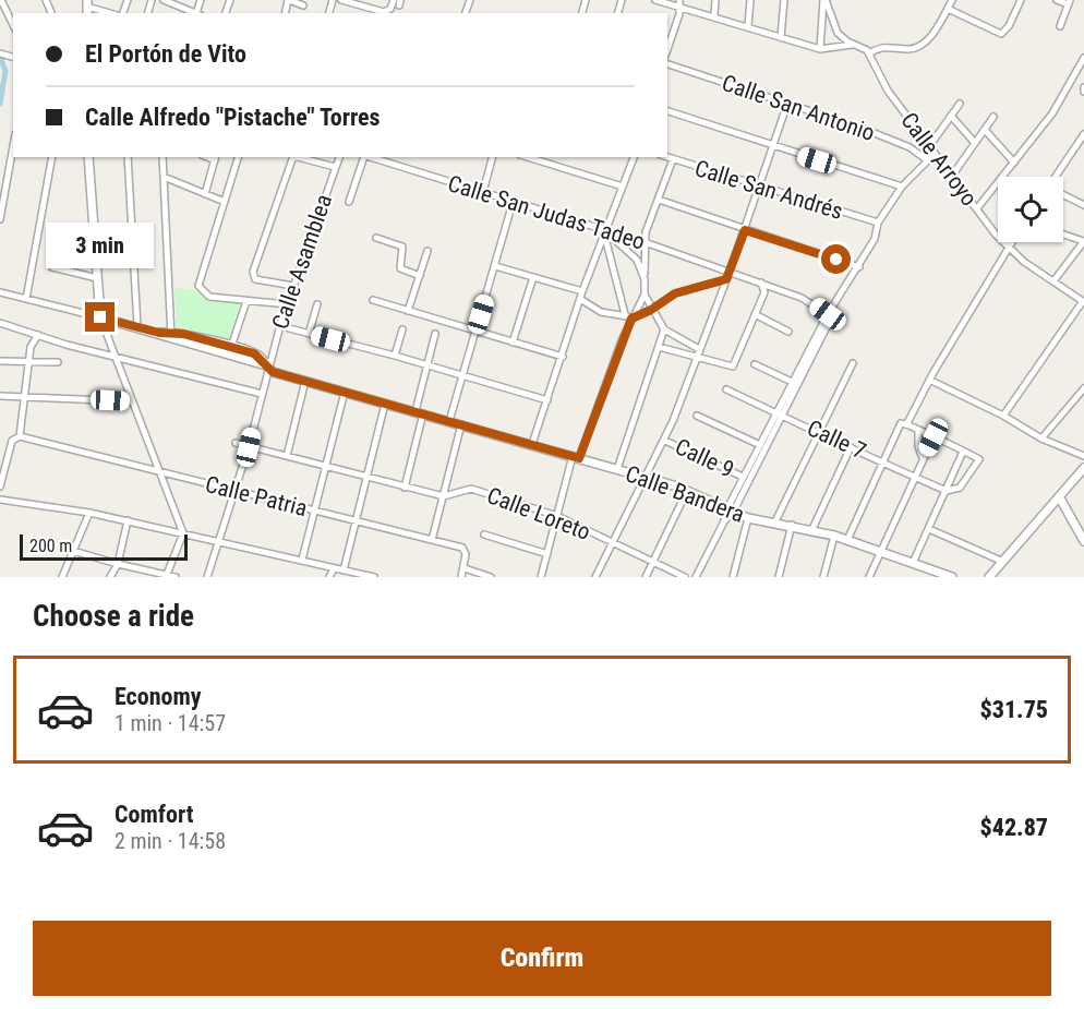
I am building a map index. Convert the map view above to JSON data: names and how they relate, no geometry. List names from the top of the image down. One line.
{"streets":{"street":["Calle San Antonio","Calle Arroyo","Calle San Andrés","Calle San Judas Tadeo","Calle Asamblea","Calle 7","Calle 9","Calle Bandera","Calle Patria","Calle Loreto"]},"crossings":[["Calle Asamblea","Calle Bandera"],["Calle Asamblea","Calle Patria"],["Calle Asamblea","Calle Loreto"]],"scale_bar":"200 m","page":{"banner":["El Portón de Vito","Calle Alfredo \"Pistache\" Torres"],"bubble":"3 min","scale":"200 m","heading":"Choose a ride","list":[{"name":"Economy","note":"1 min · 14:57","value":"$31.75"},{"name":"Comfort","note":"2 min · 14:58","value":"$42.87"}],"buttons":"Confirm"}}
